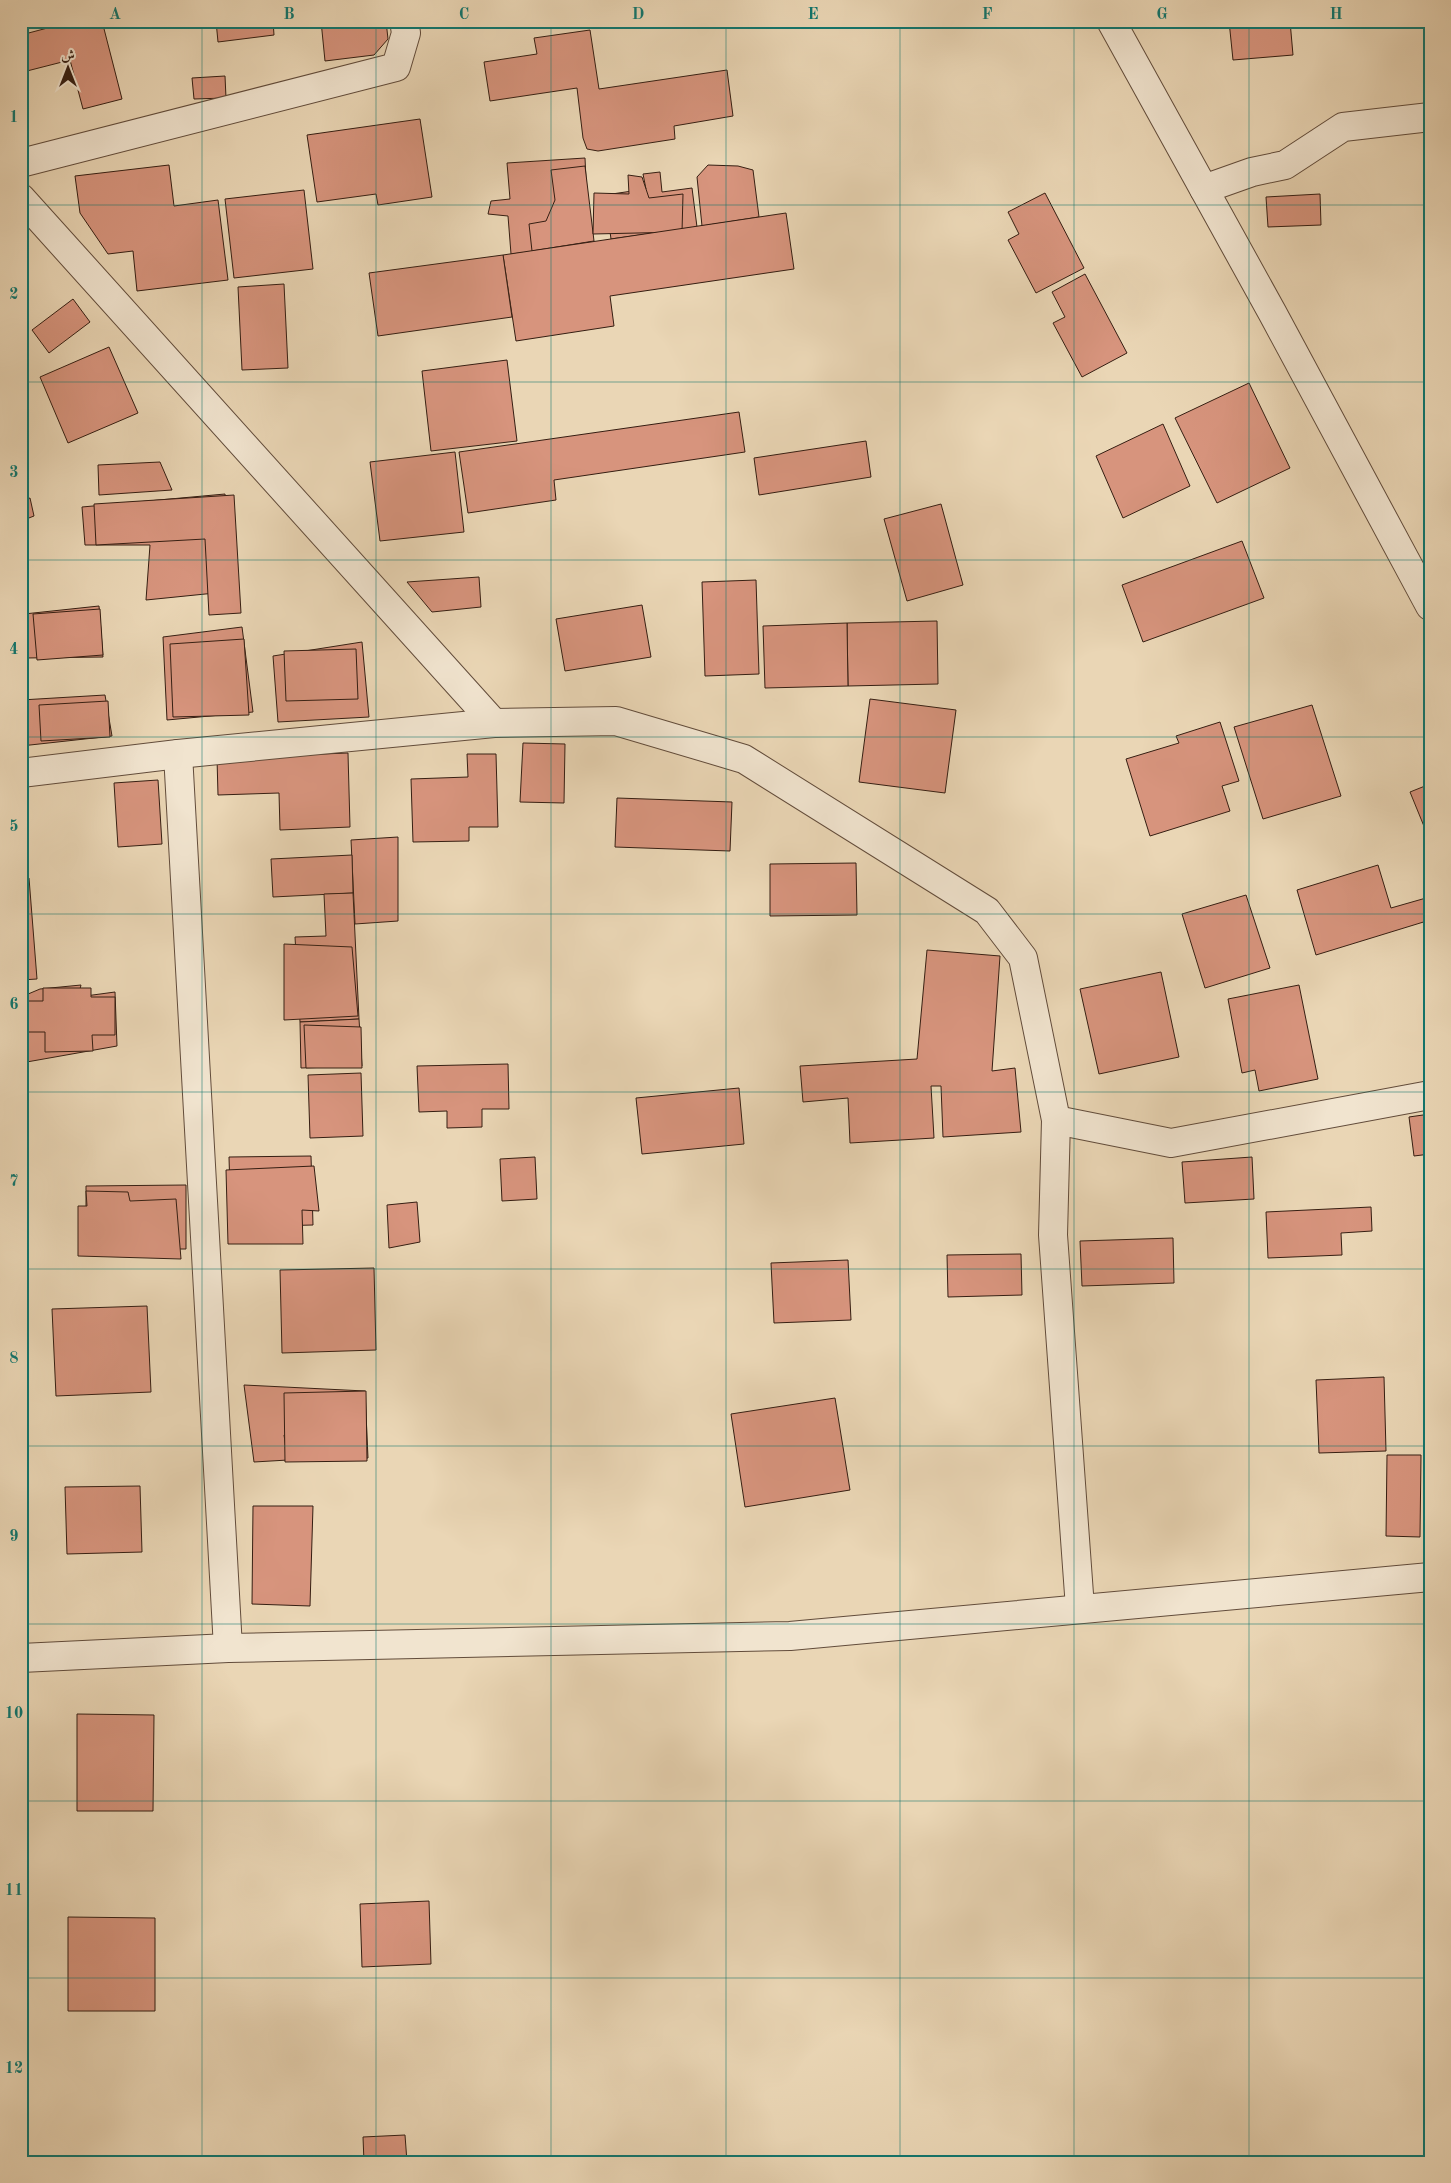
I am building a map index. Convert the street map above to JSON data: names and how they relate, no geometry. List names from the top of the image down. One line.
{"north":"top","grid":{"columns":["A","B","C","D","E","F","G","H"],"rows":["1","2","3","4","5","6","7","8","9","10","11","12"]}}
